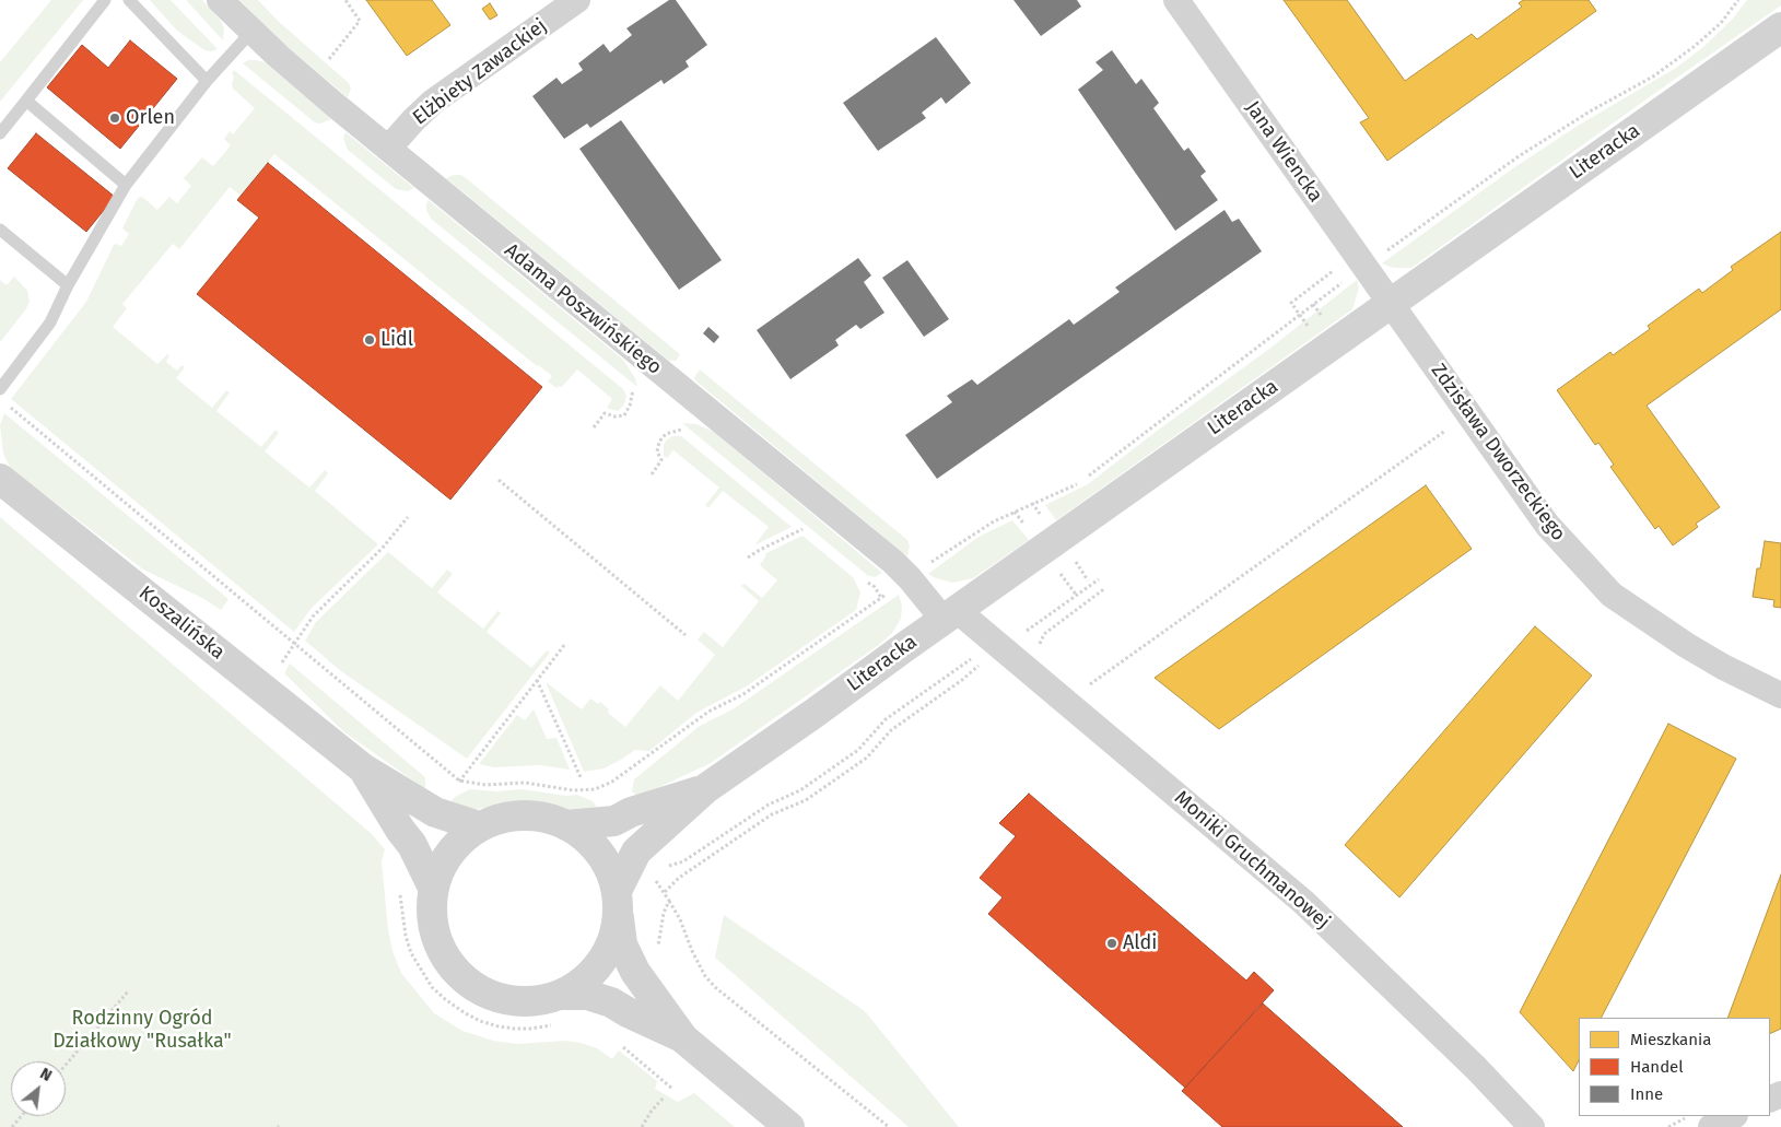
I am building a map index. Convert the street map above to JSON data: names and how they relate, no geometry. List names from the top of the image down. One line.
{"streets":{"street":["Elżbiety Zawackiej","Jana Wiencka","Literacka","Adama Poszwińskiego","Zdzisława Dworzeckiego","Koszalińska","Moniki Gruchmanowej"]},"crossings":[["Elżbiety Zawackiej","Adama Poszwińskiego"],["Jana Wiencka","Literacka"],["Jana Wiencka","Zdzisława Dworzeckiego"],["Literacka","Adama Poszwińskiego"],["Literacka","Zdzisława Dworzeckiego"],["Literacka","Koszalińska"],["Literacka","Moniki Gruchmanowej"],["Adama Poszwińskiego","Moniki Gruchmanowej"]],"parks":["Rodzinny Ogród Działkowy \"Rusałka\""],"places":["Orlen","Lidl","Aldi"],"legend":["Mieszkania","Handel","Inne"],"north":"top right"}
